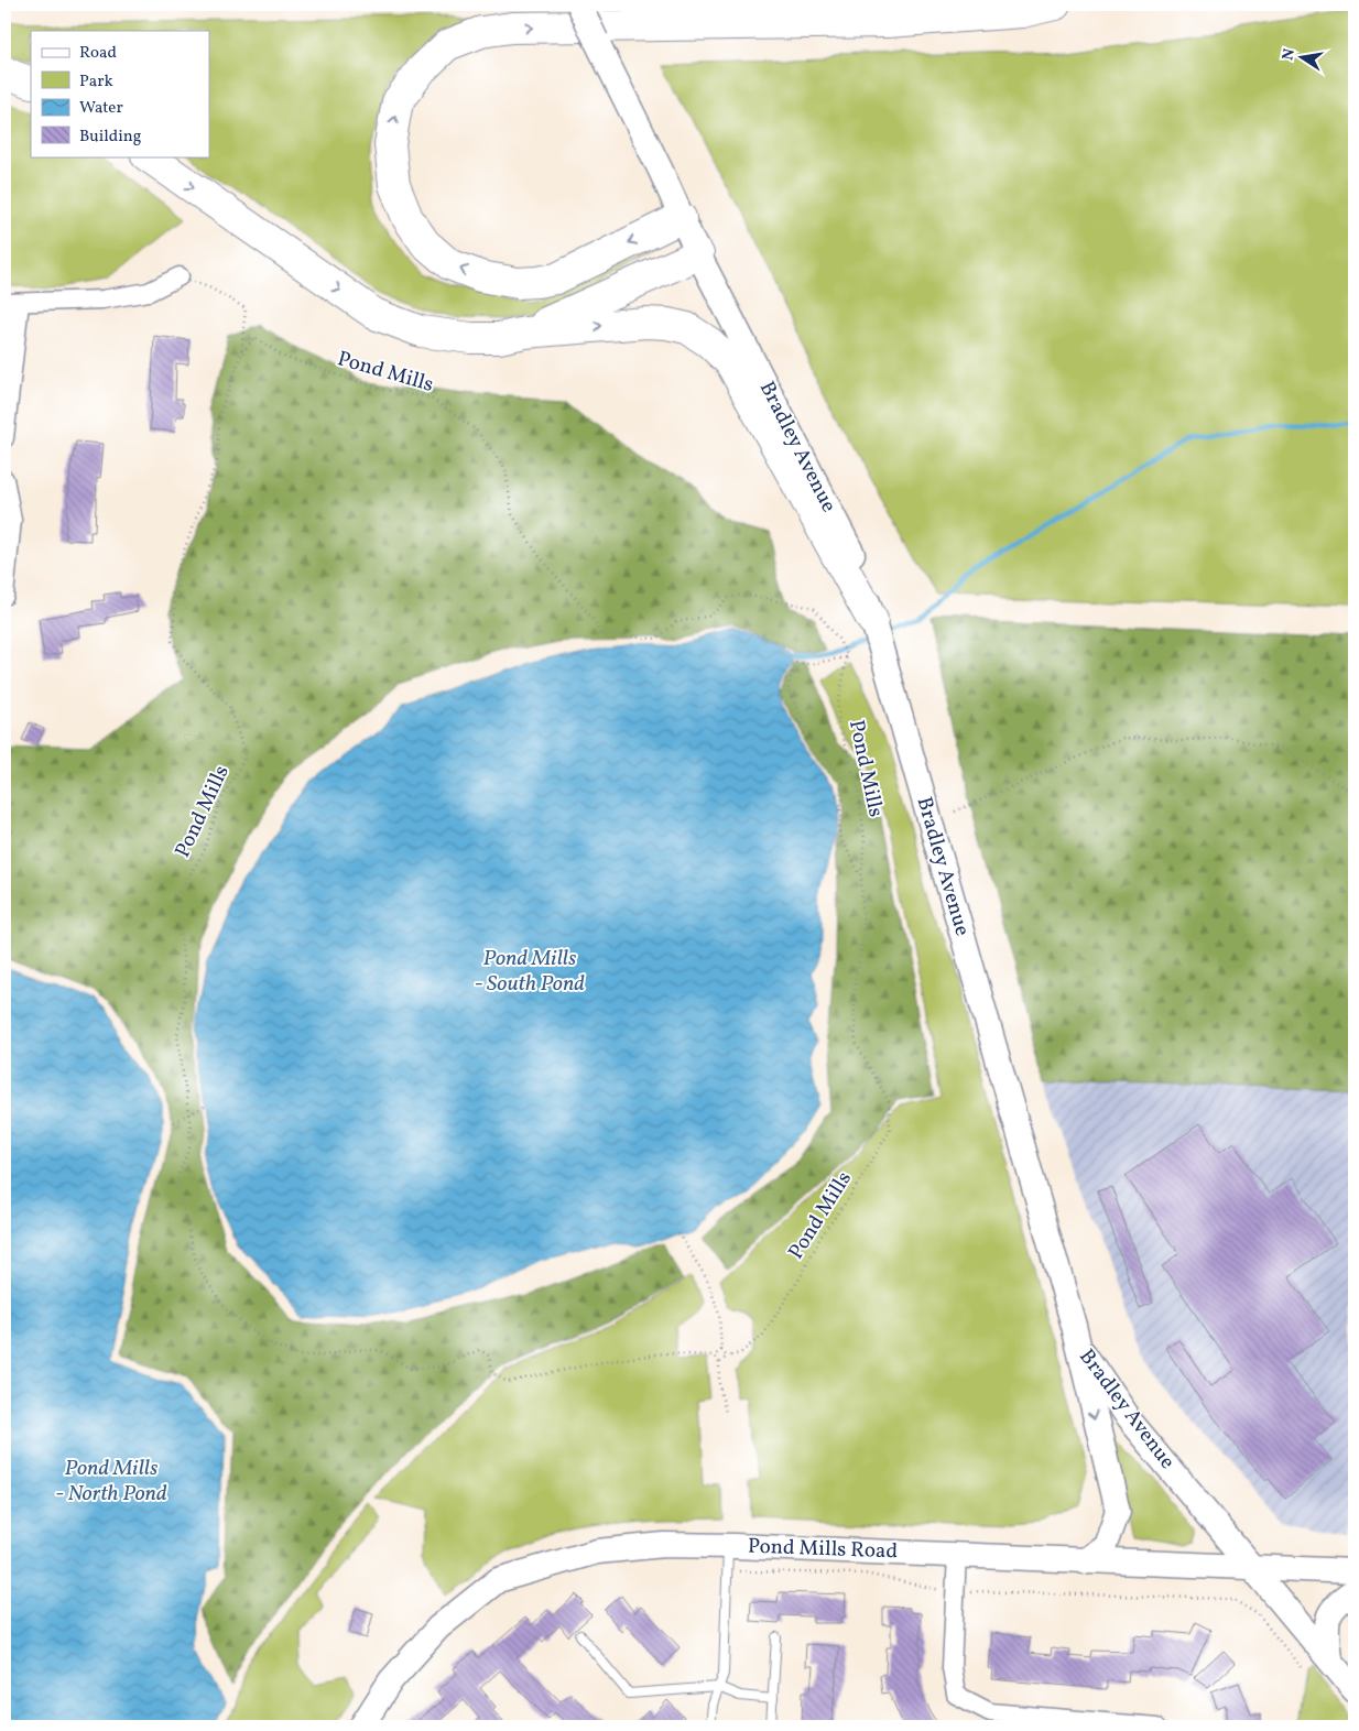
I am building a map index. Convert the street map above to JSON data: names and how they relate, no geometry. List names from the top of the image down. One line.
{"streets":{"main road":["Bradley Avenue","Pond Mills Road"],"path":["Pond Mills"]},"crossings":[["Bradley Avenue","Pond Mills Road"]],"water":["Pond Mills - South Pond","Pond Mills - North Pond"],"legend":["Road","Park","Water","Building"],"north":"left"}
